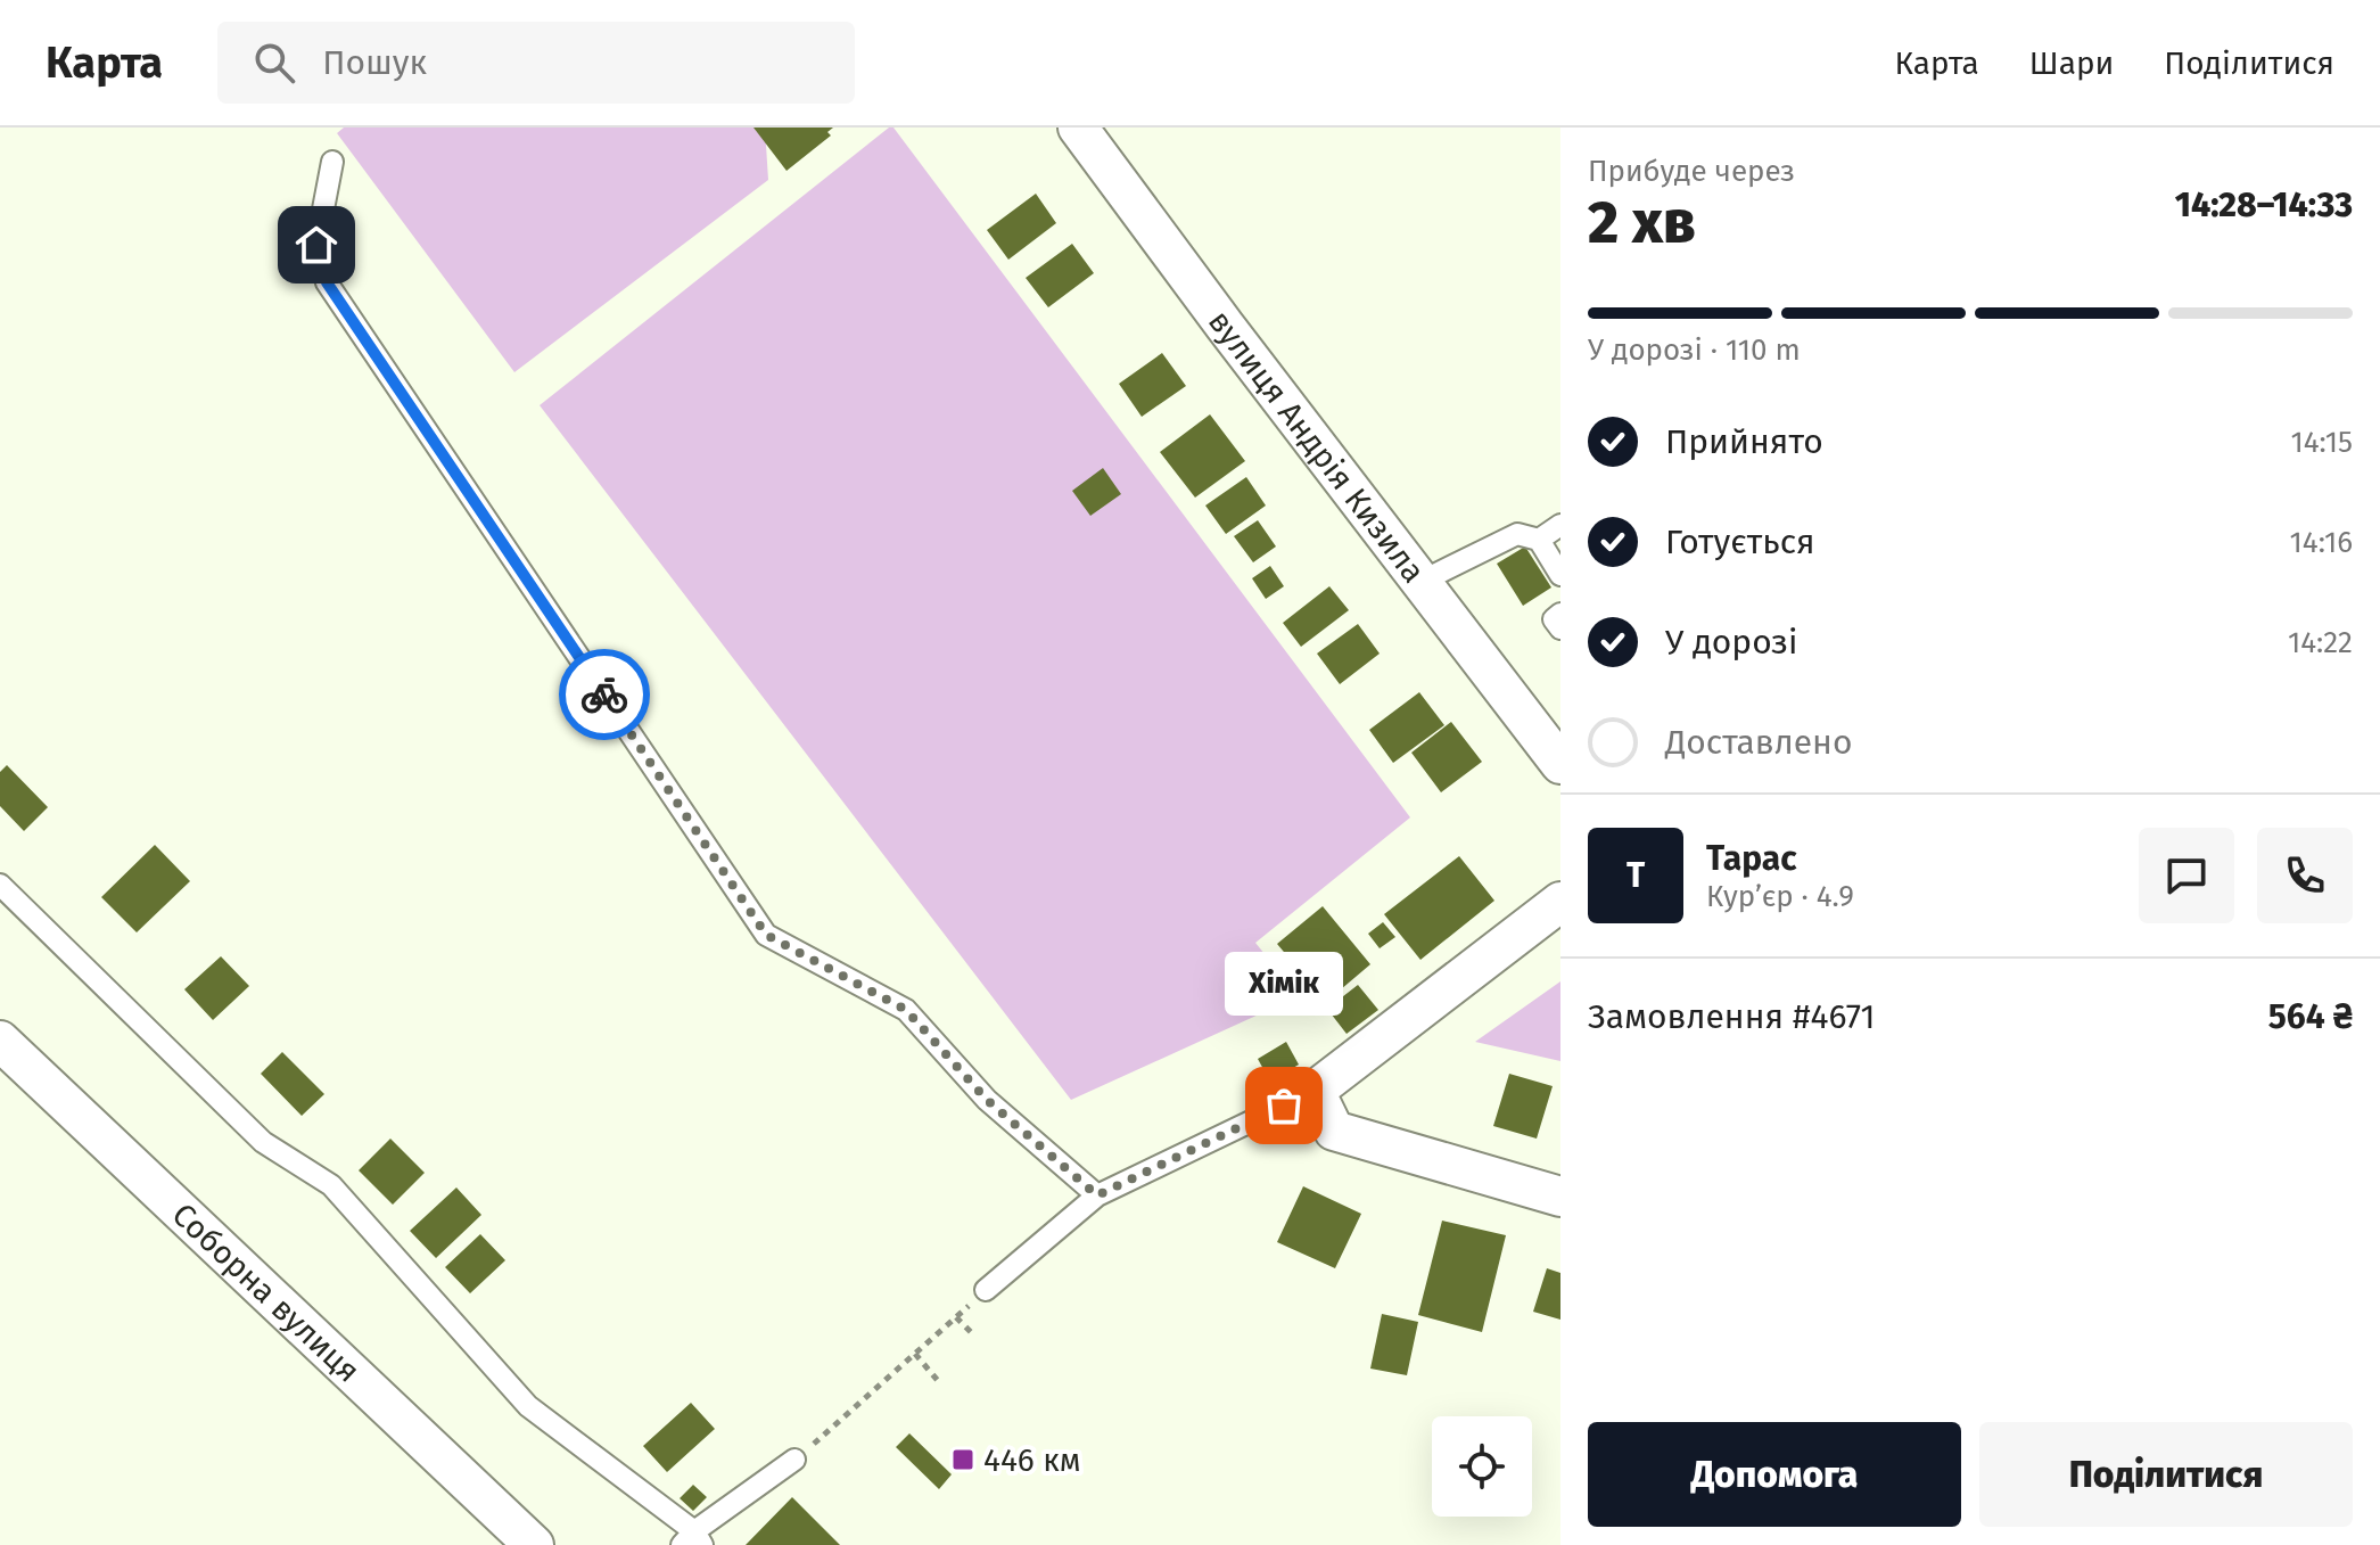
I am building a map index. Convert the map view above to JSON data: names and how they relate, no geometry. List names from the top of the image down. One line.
{"streets":{"street":["вулиця Андрія Кизила","Соборна вулиця"]},"places":{"other":["Хімік"],"transit":["446 км"]},"page":{"header":"Карта","search":"Пошук","nav":["Карта","Шари","Поділитися"],"heading":["2 хв","Прибуде через","14:28–14:33"],"panel":["Тарас","Кур’єр · 4.9","Замовлення #4671","564 ₴"],"bar":"У дорозі · 110 m","list":[["Прийнято","14:15"],["Готується","14:16"],["У дорозі","14:22"],"Доставлено"],"round":"Т","bubble":"Хімік","buttons":["Допомога","Поділитися"]}}
